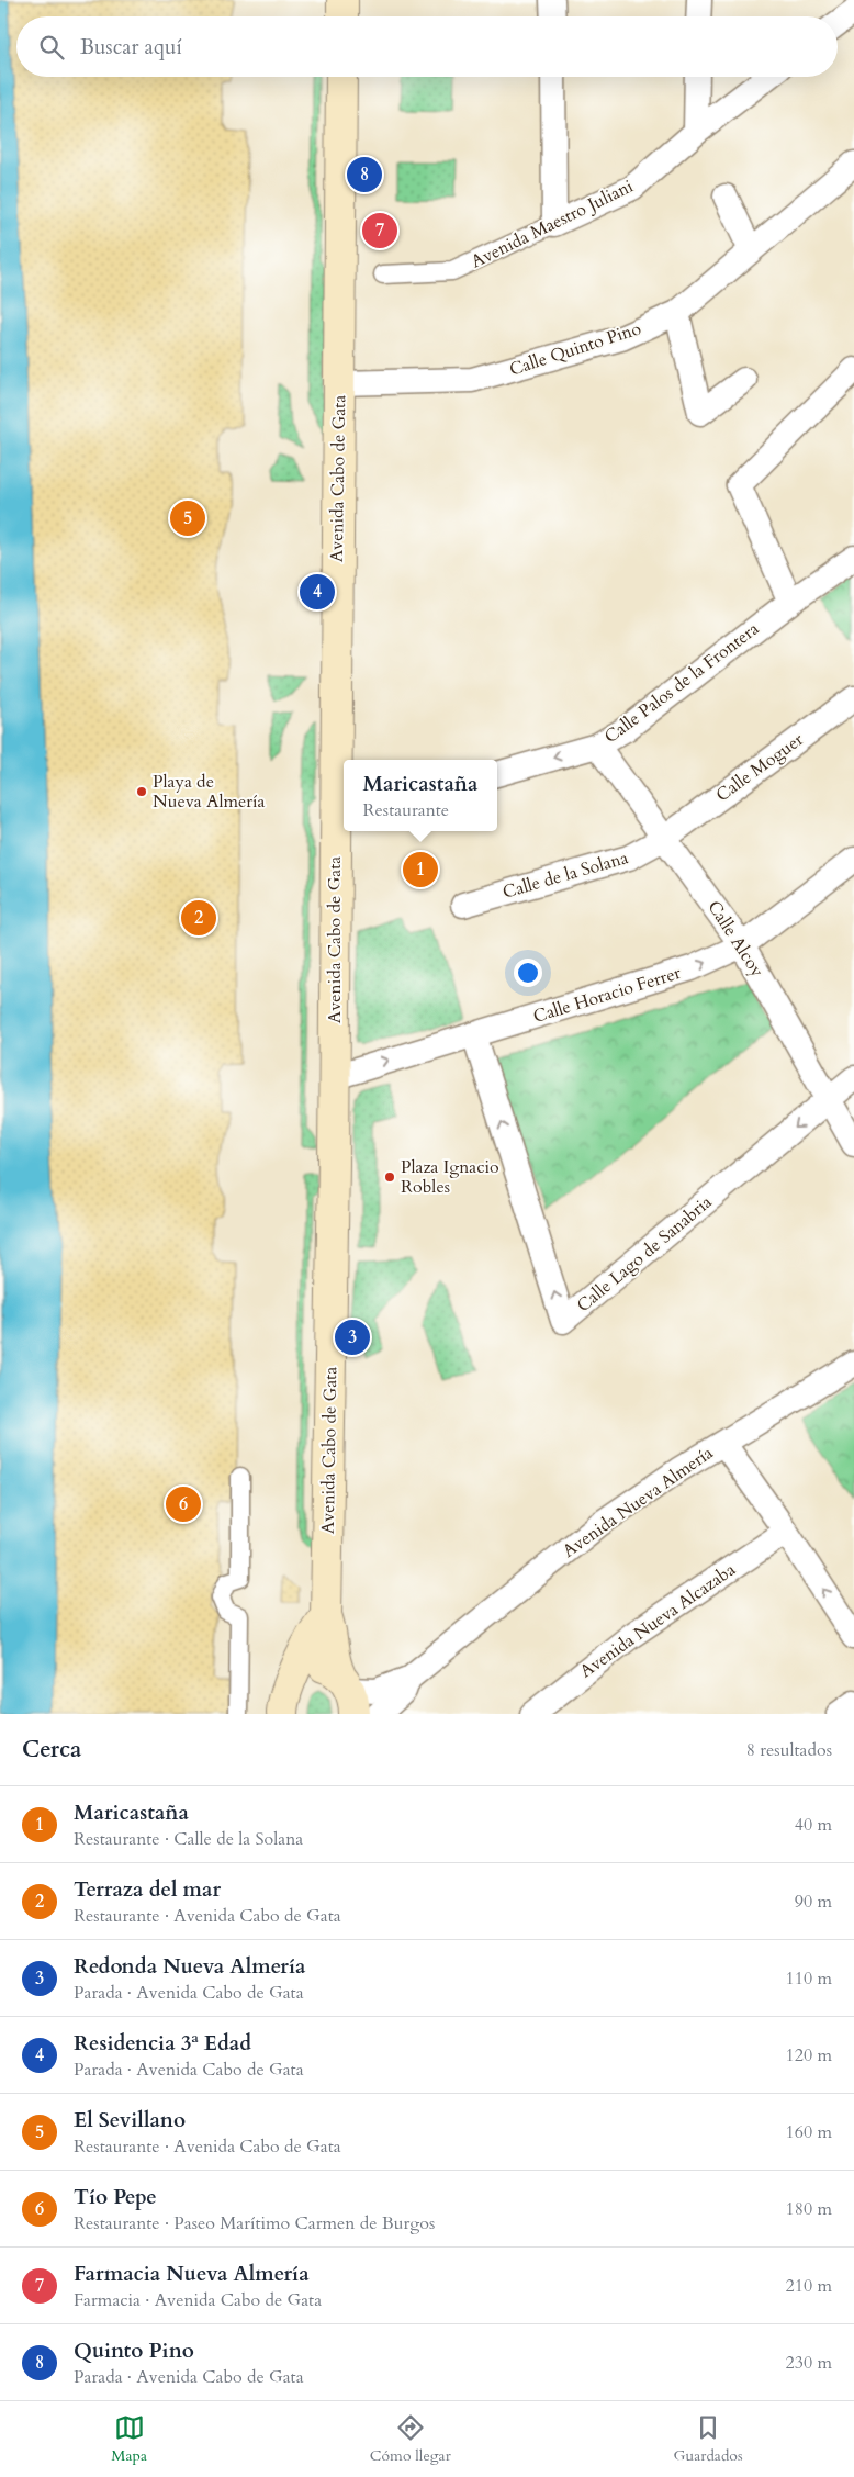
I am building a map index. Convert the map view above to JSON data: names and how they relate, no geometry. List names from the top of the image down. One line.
{"streets":{"main road":["Avenida Cabo de Gata"],"street":["Avenida Maestro Juliani","Calle Quinto Pino","Calle Palos de la Frontera","Calle Moguer","Calle de la Solana","Calle Alcoy","Calle Horacio Ferrer","Calle Lago de Sanabria","Avenida Nueva Almería","Avenida Nueva Alcazaba"]},"crossings":[["Calle Quinto Pino","Avenida Cabo de Gata"],["Avenida Cabo de Gata","Calle Horacio Ferrer"],["Avenida Cabo de Gata","Avenida Nueva Almería"],["Calle Palos de la Frontera","Calle Alcoy"],["Calle Moguer","Calle de la Solana"],["Calle Moguer","Calle Alcoy"],["Calle de la Solana","Calle Alcoy"],["Calle Alcoy","Calle Horacio Ferrer"],["Calle Alcoy","Calle Lago de Sanabria"],["Calle Horacio Ferrer","Calle Lago de Sanabria"]],"one_way":["Calle Horacio Ferrer"],"places":["Playa de Nueva Almería","Plaza Ignacio Robles"],"page":{"search":"Buscar aquí","pins":["8","7","5","4","1","2","3","6"],"popup":["Maricastaña","Restaurante"],"heading":["Cerca","8 resultados"],"list":[{"mark":"1","name":"Maricastaña","note":"Restaurante · Calle de la Solana","value":"40 m"},{"mark":"2","name":"Terraza del mar","note":"Restaurante · Avenida Cabo de Gata","value":"90 m"},{"mark":"3","name":"Redonda Nueva Almería","note":"Parada · Avenida Cabo de Gata","value":"110 m"},{"mark":"4","name":"Residencia 3ª Edad","note":"Parada · Avenida Cabo de Gata","value":"120 m"},{"mark":"5","name":"El Sevillano","note":"Restaurante · Avenida Cabo de Gata","value":"160 m"},{"mark":"6","name":"Tío Pepe","note":"Restaurante · Paseo Marítimo Carmen de Burgos","value":"180 m"},{"mark":"7","name":"Farmacia Nueva Almería","note":"Farmacia · Avenida Cabo de Gata","value":"210 m"},{"mark":"8","name":"Quinto Pino","note":"Parada · Avenida Cabo de Gata","value":"230 m"}],"nav":["Mapa","Cómo llegar","Guardados"]}}
